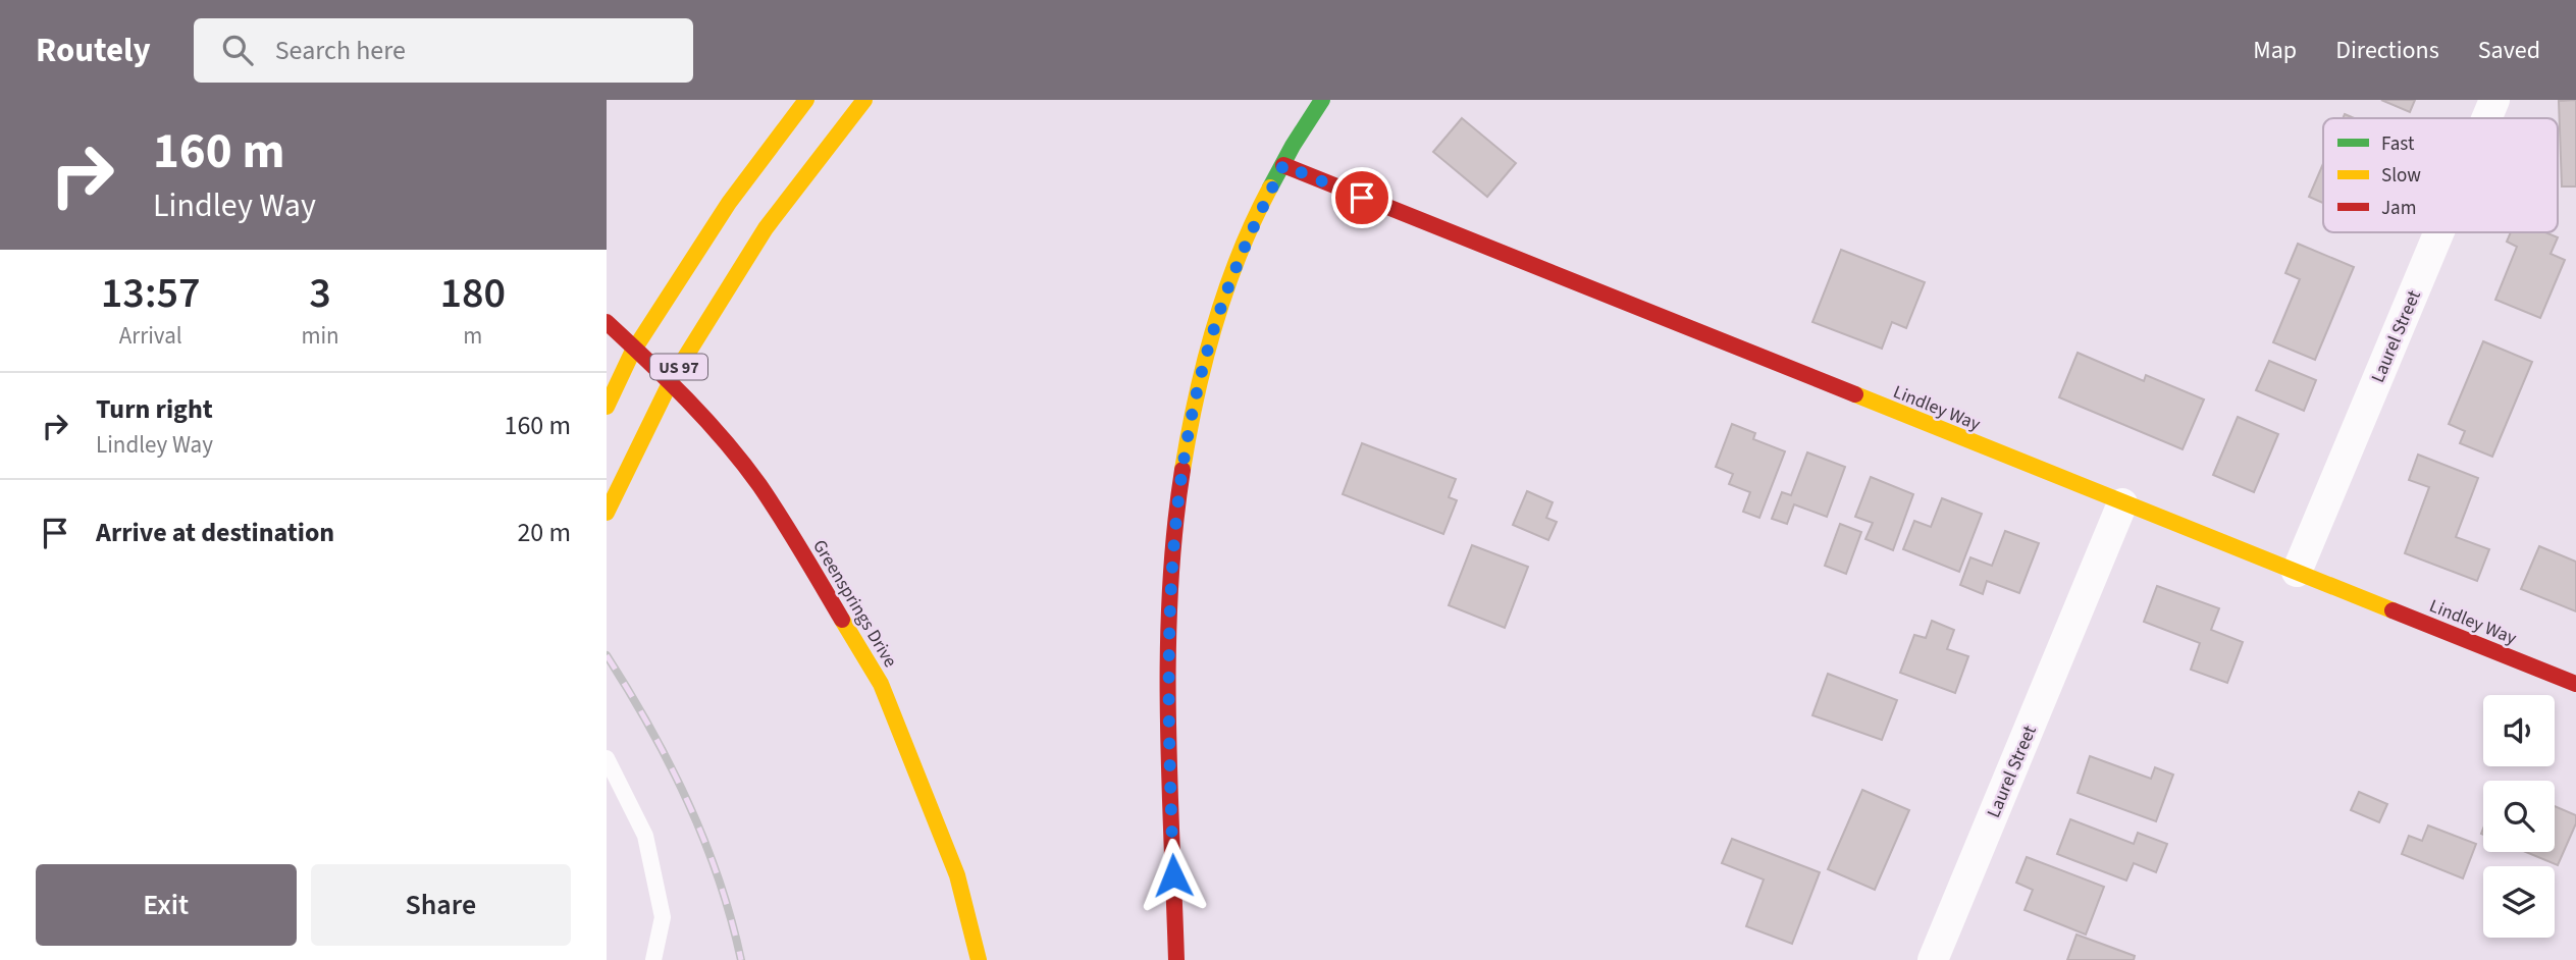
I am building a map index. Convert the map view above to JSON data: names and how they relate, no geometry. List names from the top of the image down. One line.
{"streets":{"main road":["US 97","Lindley Way","Greensprings Drive"],"street":["Laurel Street"]},"crossings":[["Laurel Street","Lindley Way"]],"legend":["Fast","Slow","Jam"],"page":{"header":"Routely","search":"Search here","nav":["Map","Directions","Saved"],"turn":["160 m","Lindley Way"],"eta":["13:57","Arrival","3","min","180","m"],"list":[{"name":"Turn right","note":"Lindley Way","value":"160 m"},{"name":"Arrive at destination","value":"20 m"}],"buttons":["Exit","Share"]}}
